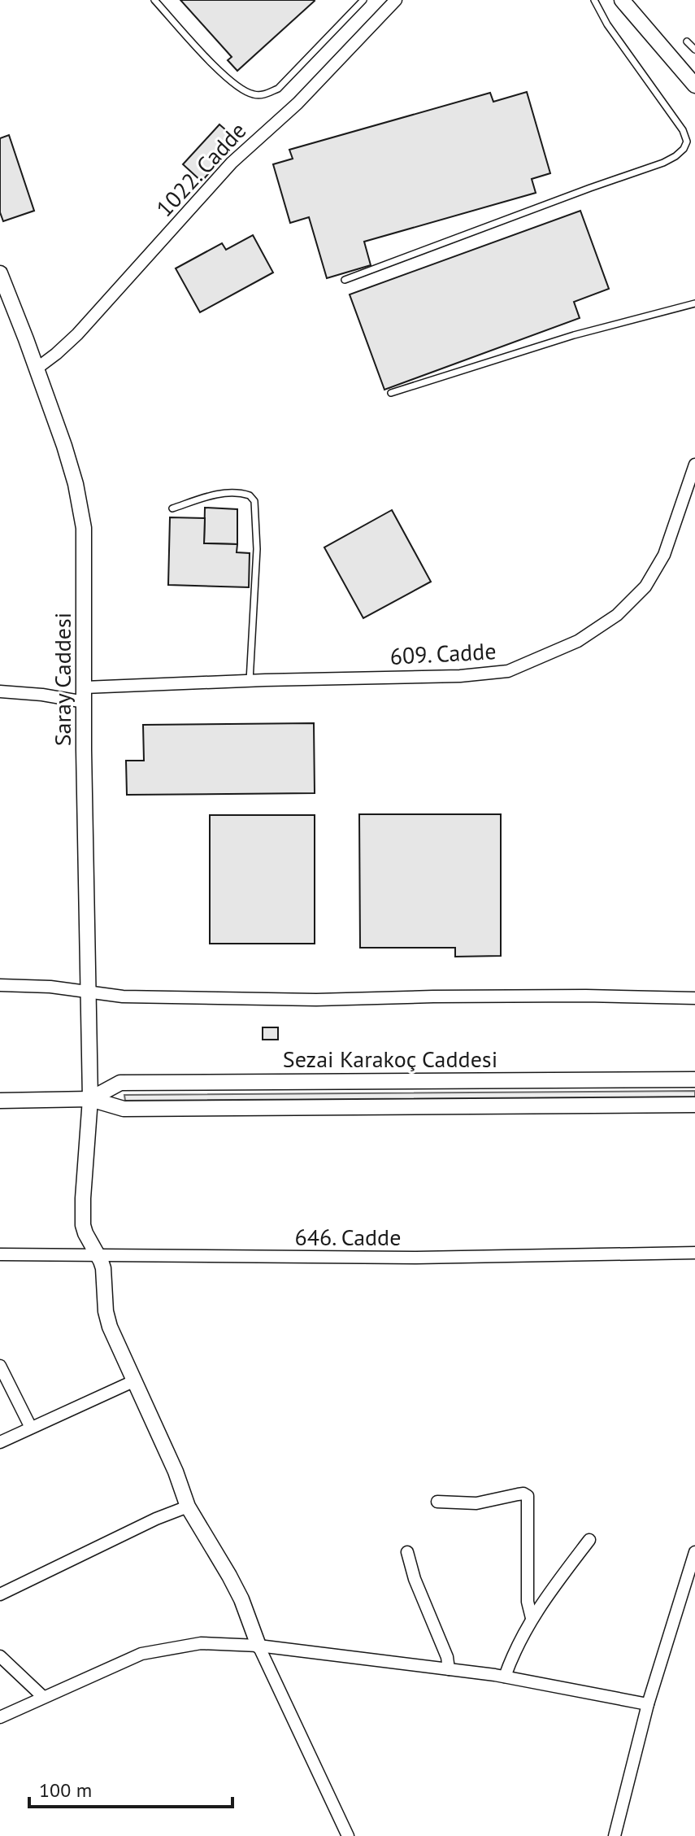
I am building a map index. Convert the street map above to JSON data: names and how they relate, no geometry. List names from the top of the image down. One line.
{"streets":{"street":["1022. Cadde","609. Cadde","Saray Caddesi","Sezai Karakoç Caddesi","646. Cadde"]},"crossings":[["1022. Cadde","Saray Caddesi"],["609. Cadde","Saray Caddesi"],["Saray Caddesi","Sezai Karakoç Caddesi"],["Saray Caddesi","646. Cadde"]],"scale_bar":"100 m"}
